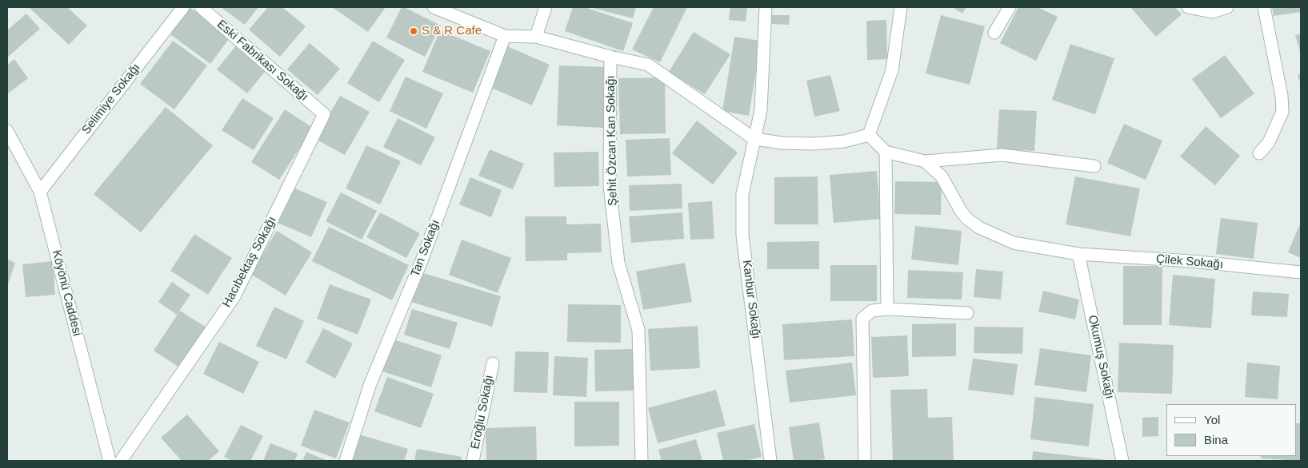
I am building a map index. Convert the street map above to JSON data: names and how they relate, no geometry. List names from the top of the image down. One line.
{"streets":{"street":["Eski Fabrikası Sokağı","Selimiye Sokağı","Şehit Özcan Kan Sokağı","Tan Sokağı","Hacıbektaş Sokağı","Çilek Sokağı","Köyönü Caddesi","Kanbur Sokağı","Okumuş Sokağı","Eroğlu Sokağı"]},"crossings":[["Eski Fabrikası Sokağı","Hacıbektaş Sokağı"],["Selimiye Sokağı","Köyönü Caddesi"],["Çilek Sokağı","Okumuş Sokağı"]],"places":["S & R Cafe"],"legend":["Yol","Bina"]}
